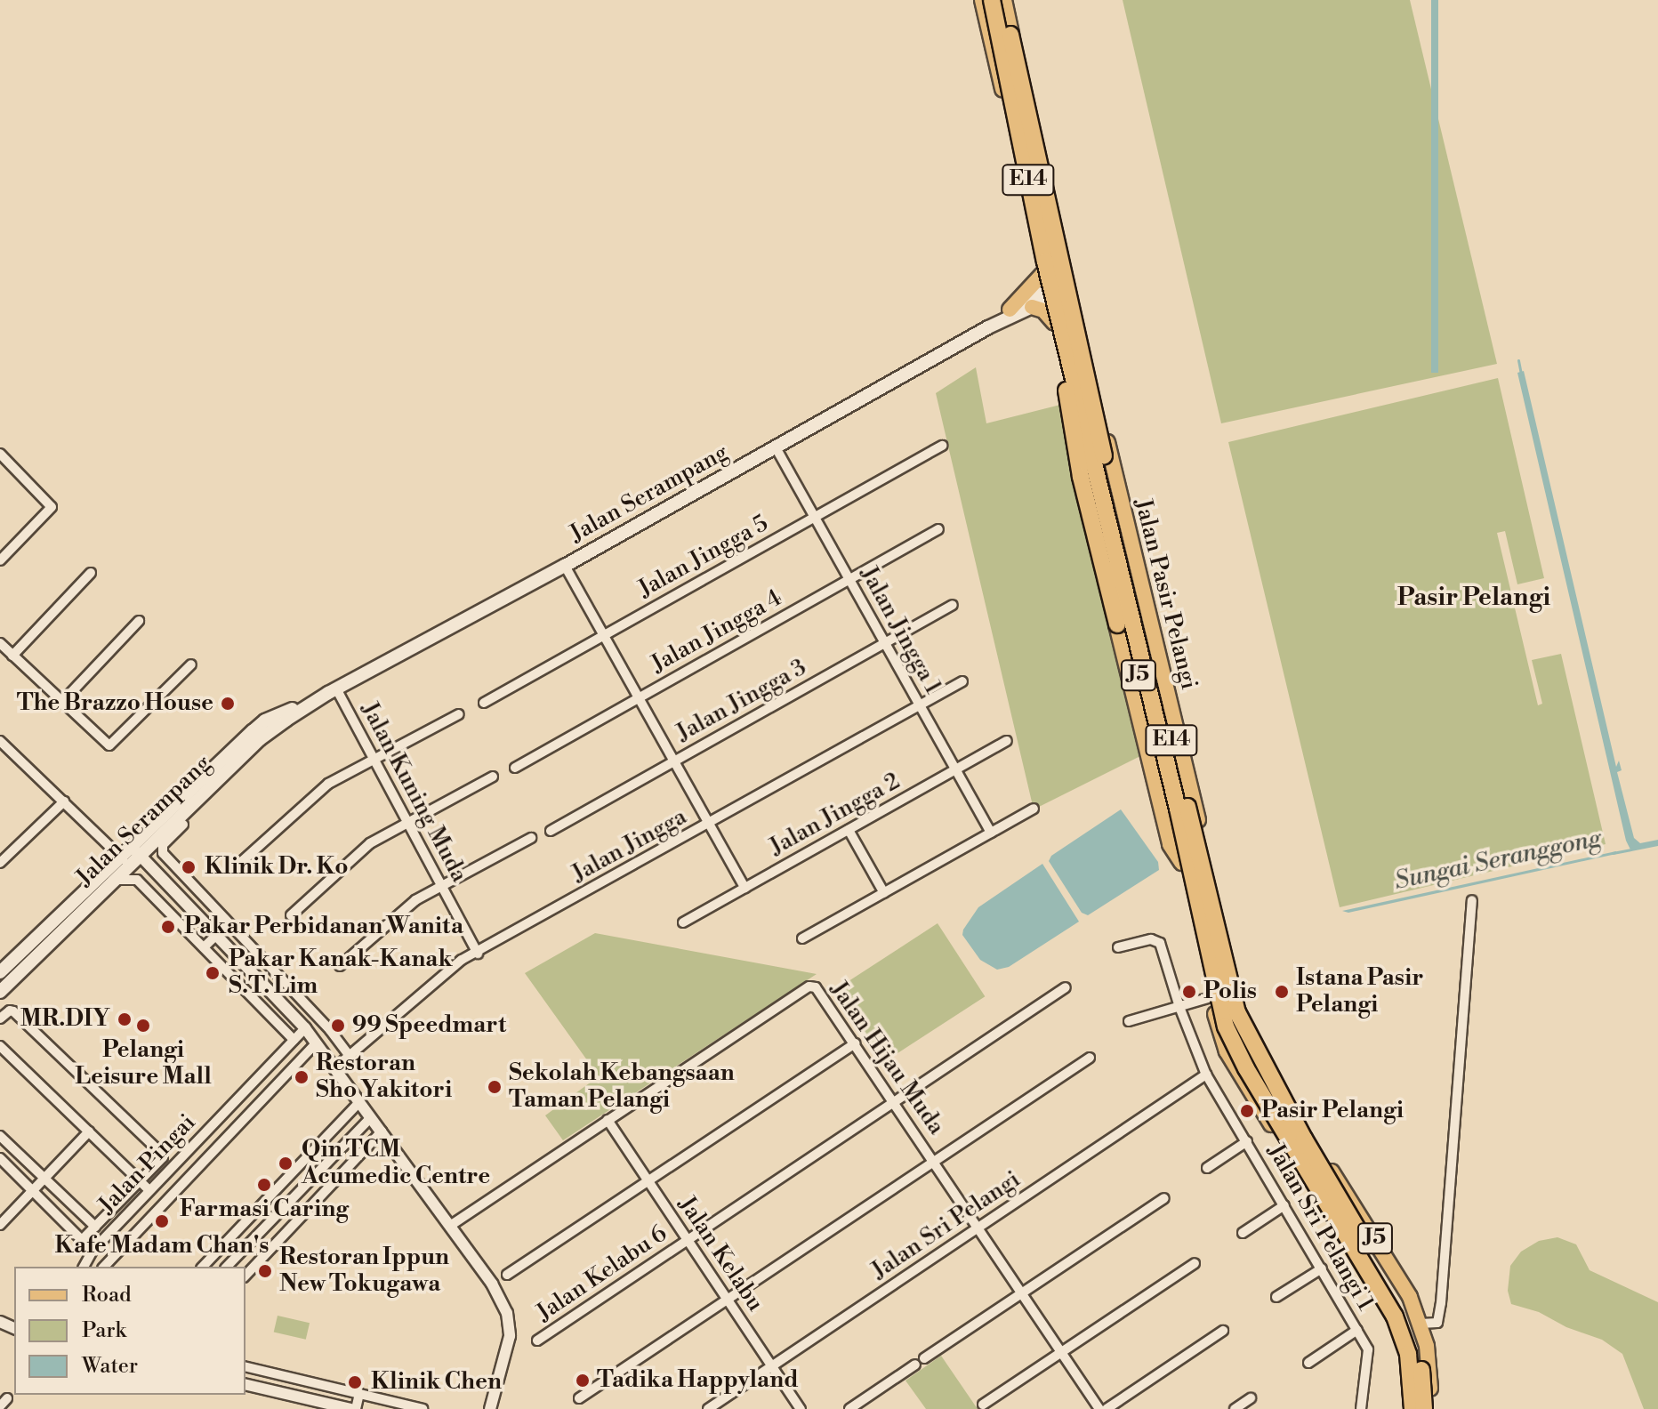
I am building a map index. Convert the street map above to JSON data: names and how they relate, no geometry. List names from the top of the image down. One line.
{"streets":{"highway":["E14"],"main road":["Jalan Serampang","Jalan Pasir Pelangi","J5"],"street":["Jalan Jingga 5","Jalan Jingga 1","Jalan Jingga 4","Jalan Jingga 3","Jalan Kuning Muda","Jalan Jingga 2","Jalan Jingga","Jalan Hijau Muda","Jalan Pingai","Jalan Sri Pelangi","Jalan Sri Pelangi 1","Jalan Kelabu","Jalan Kelabu 6"]},"crossings":[["E14","Jalan Pasir Pelangi"],["Jalan Serampang","Jalan Pasir Pelangi"],["Jalan Serampang","Jalan Jingga 1"],["Jalan Serampang","Jalan Kuning Muda"],["Jalan Jingga 5","Jalan Jingga 1"],["Jalan Jingga 1","Jalan Jingga 4"],["Jalan Jingga 1","Jalan Jingga 3"],["Jalan Jingga 1","Jalan Jingga 2"],["Jalan Jingga 1","Jalan Jingga"],["Jalan Kuning Muda","Jalan Jingga"],["Jalan Hijau Muda","Jalan Sri Pelangi"],["Jalan Hijau Muda","Jalan Kelabu"],["Jalan Hijau Muda","Jalan Kelabu 6"],["Jalan Sri Pelangi","Jalan Sri Pelangi 1"],["Jalan Sri Pelangi","Jalan Kelabu"],["Jalan Kelabu","Jalan Kelabu 6"]],"districts":["Pasir Pelangi"],"water":["Sungai Seranggong"],"places":["The Brazzo House","Klinik Dr. Ko","Pakar Perbidanan Wanita","Pakar Kanak-Kanak S.T. Lim","Polis","Istana Pasir Pelangi","MR.DIY","Pelangi Leisure Mall","99 Speedmart","Restoran Sho Yakitori","Sekolah Kebangsaan Taman Pelangi","Pasir Pelangi","Qin TCM Acumedic Centre","Farmasi Caring","Kafe Madam Chan's","Restoran Ippun New Tokugawa","Tadika Happyland","Klinik Chen"],"legend":["Road","Park","Water"]}
